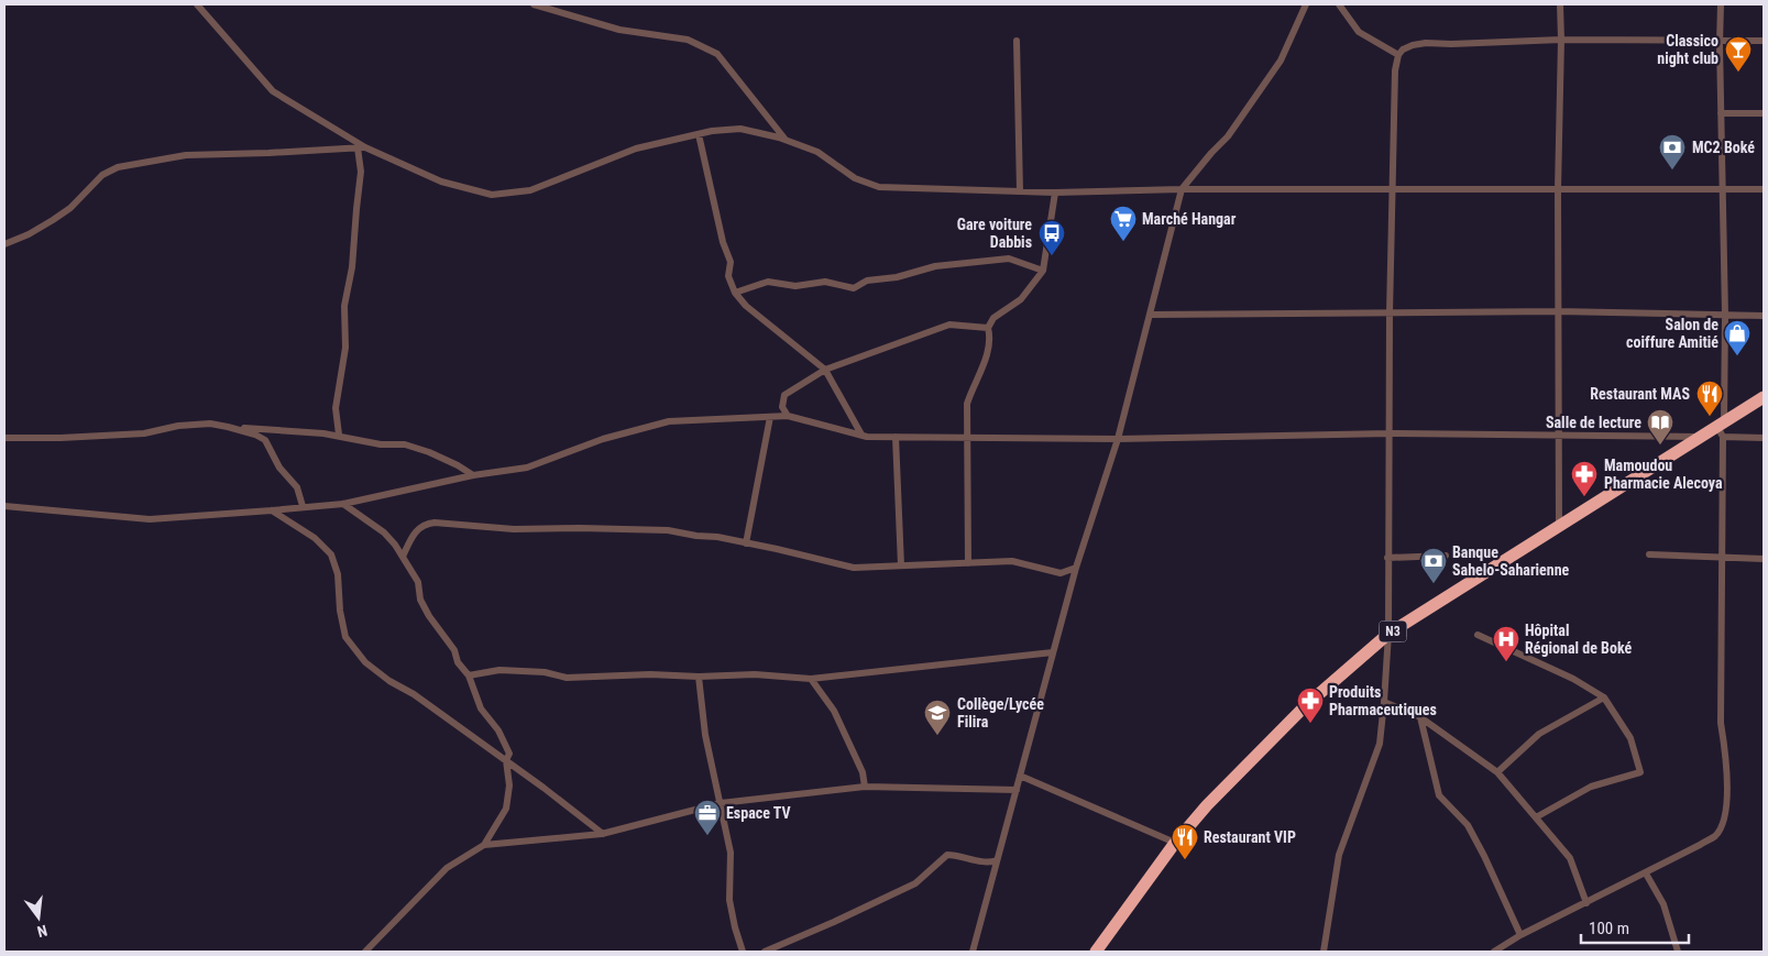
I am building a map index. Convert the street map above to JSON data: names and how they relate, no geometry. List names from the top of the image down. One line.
{"streets":{"highway":["N3"]},"places":{"bar":["Classico night club"],"bank":["MC2 Boké","Banque Sahelo-Saharienne"],"supermarket":["Marché Hangar"],"bus stop":["Gare voiture Dabbis"],"shop":["Salon de coiffure Amitié"],"restaurant":["Restaurant MAS","Restaurant VIP"],"library":["Salle de lecture"],"pharmacy":["Mamoudou Pharmacie Alecoya","Produits Pharmaceutiques"],"hospital":["Hôpital Régional de Boké"],"school or university":["Collège/Lycée Filira"],"office":["Espace TV"]},"scale_bar":"100 m","north":"bottom"}
